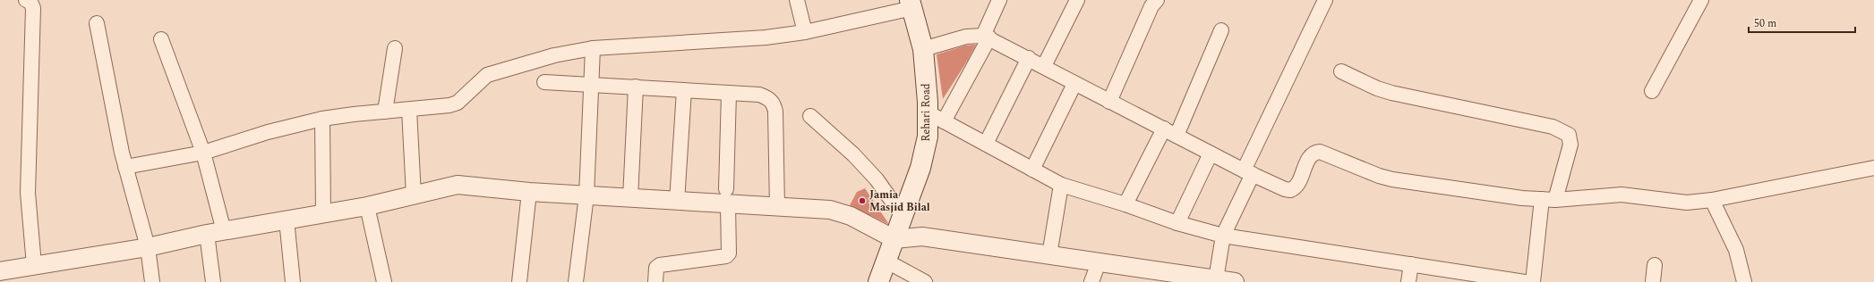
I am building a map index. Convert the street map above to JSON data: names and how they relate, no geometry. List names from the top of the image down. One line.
{"streets":{"main road":["Rehari Road"]},"places":["Jamia Masjid Bilal"],"scale_bar":"50 m"}
